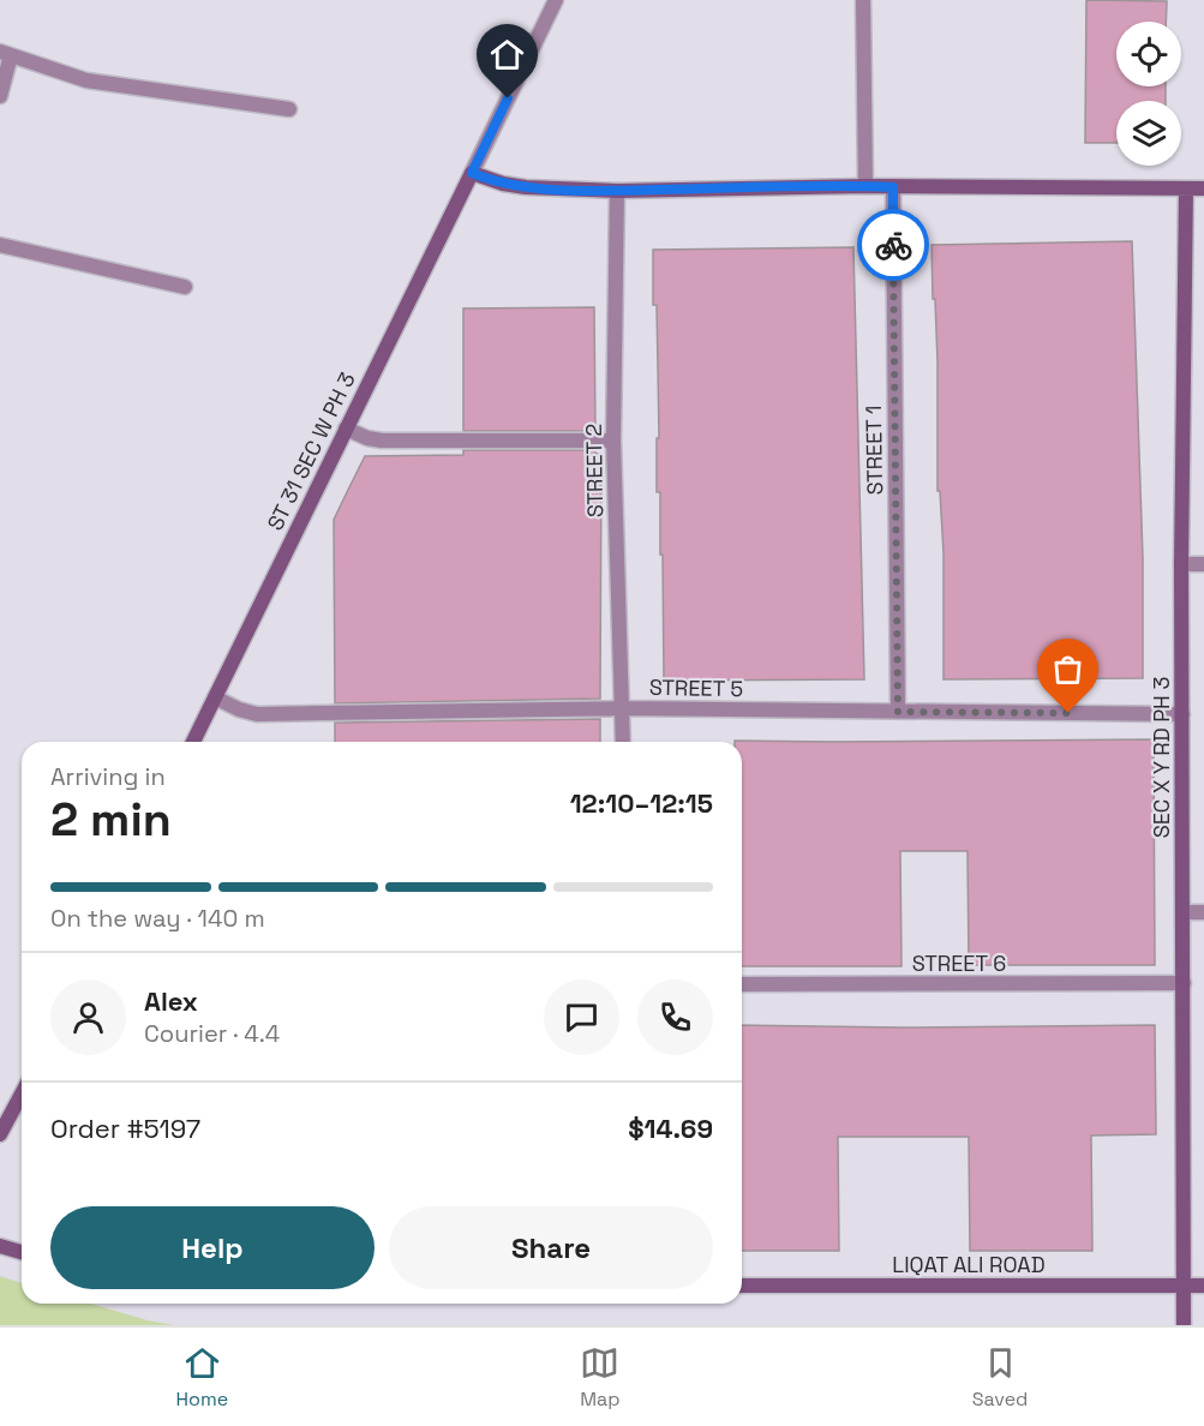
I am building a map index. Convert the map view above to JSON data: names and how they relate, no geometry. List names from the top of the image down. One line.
{"streets":{"street":["STREET 1","ST 31 SEC W PH 3","STREET 2","STREET 5","SEC X Y RD PH 3","STREET 6","LIQAT ALI ROAD"]},"crossings":[["STREET 1","STREET 5"],["ST 31 SEC W PH 3","STREET 5"],["STREET 2","STREET 5"],["STREET 5","SEC X Y RD PH 3"],["SEC X Y RD PH 3","STREET 6"],["SEC X Y RD PH 3","LIQAT ALI ROAD"]],"page":{"heading":["2 min","Arriving in","12:10–12:15"],"panel":["Alex","Courier · 4.4","Order #5197","$14.69"],"bar":"On the way · 140 m","buttons":["Help","Share"],"tabs":["Home","Map","Saved"]}}
